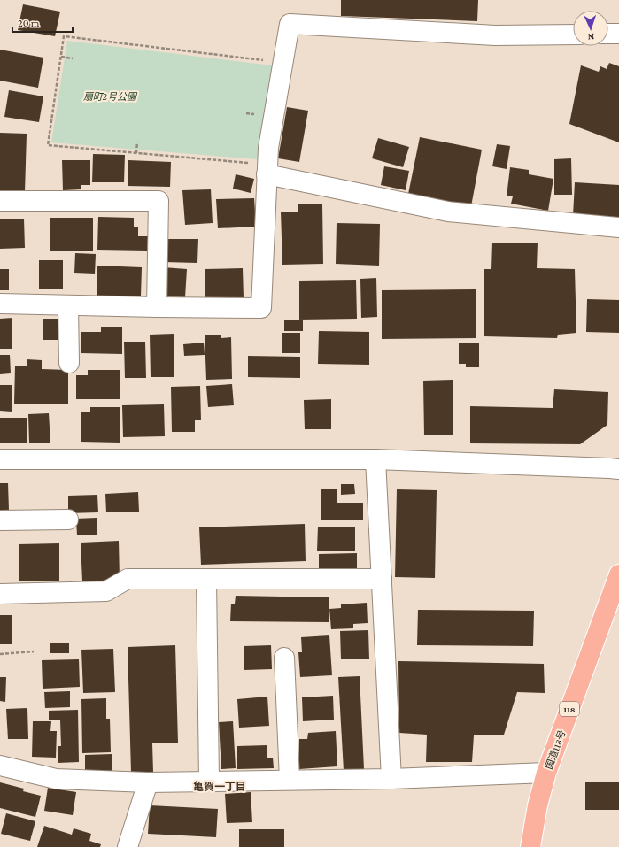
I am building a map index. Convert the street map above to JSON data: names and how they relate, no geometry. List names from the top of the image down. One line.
{"streets":{"highway":["118","国道118号"]},"districts":["亀賀一丁目"],"parks":["扇町2号公園"],"scale_bar":"20 m","north":"bottom"}
